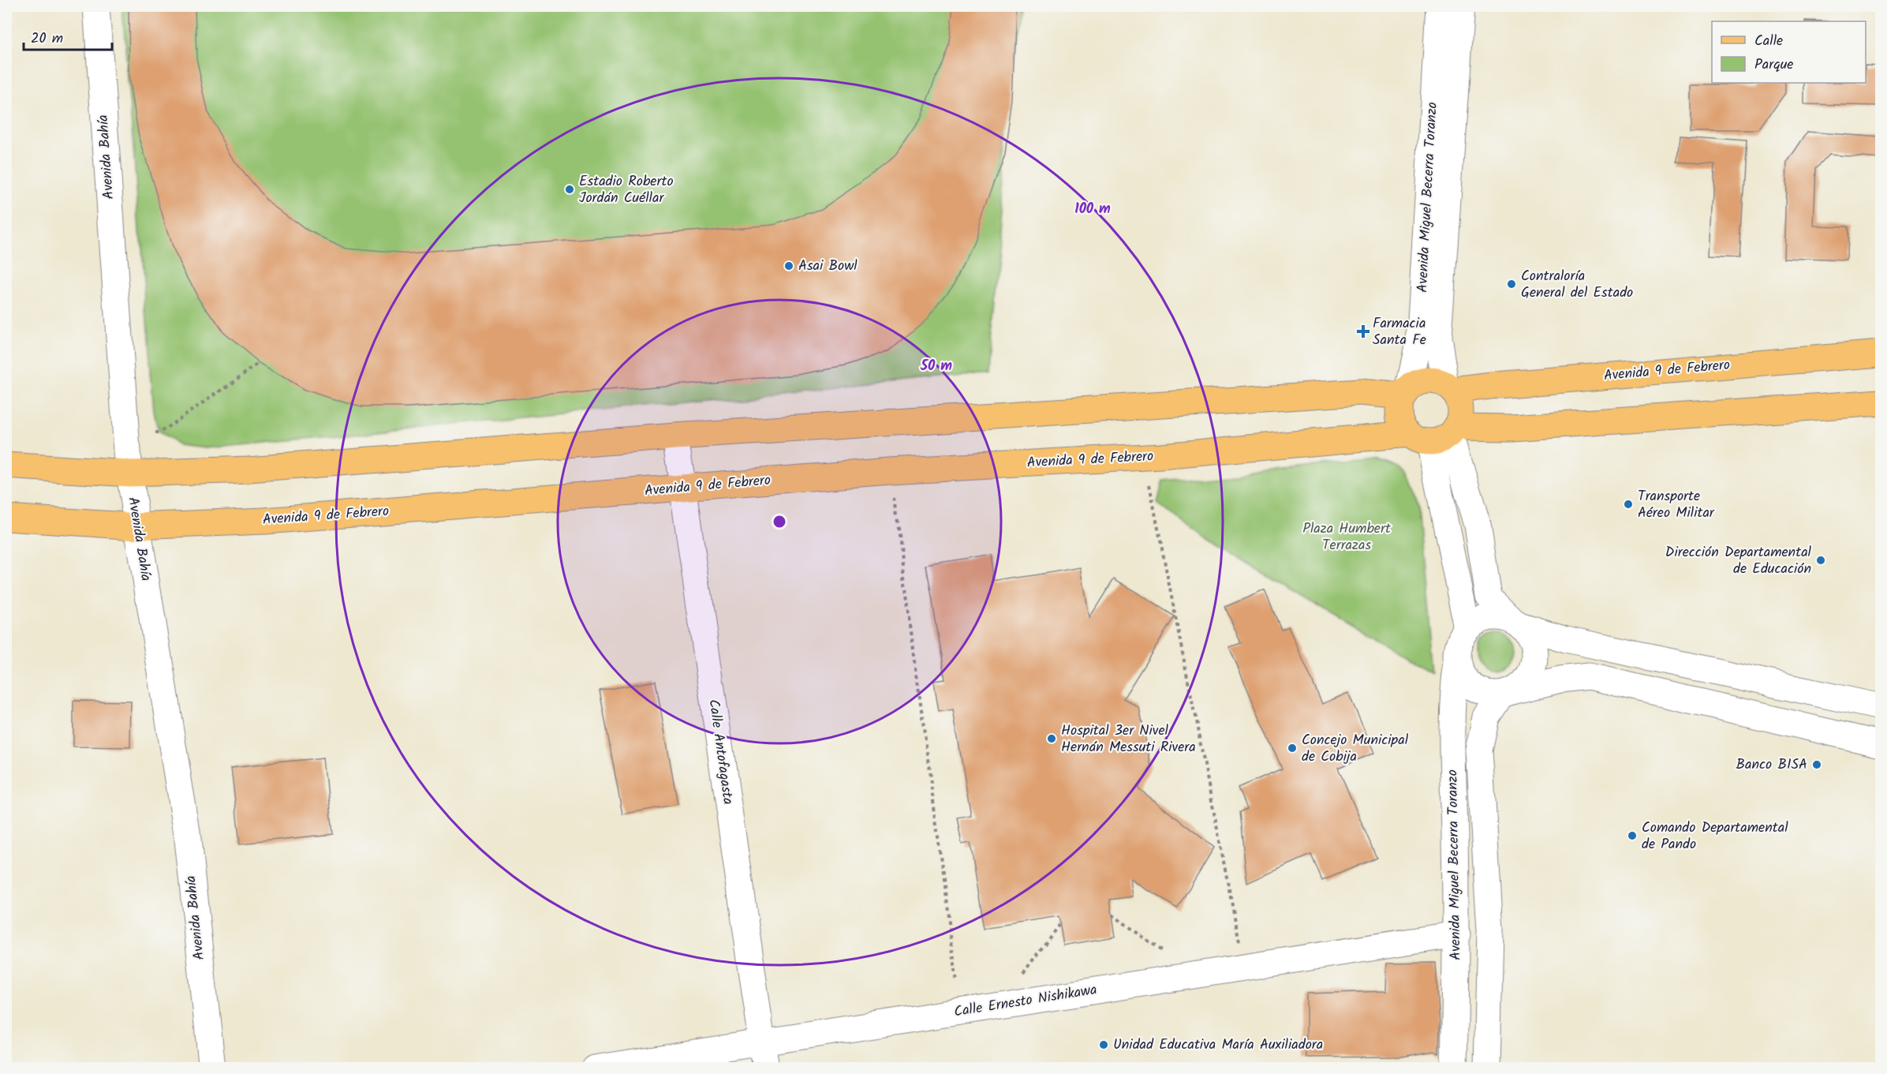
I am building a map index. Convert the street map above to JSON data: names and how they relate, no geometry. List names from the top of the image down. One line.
{"streets":{"main road":["Avenida 9 de Febrero"],"street":["Avenida Bahía","Avenida Miguel Becerra Toranzo","Calle Antofagasta","Calle Ernesto Nishikawa"]},"crossings":[["Avenida Bahía","Avenida 9 de Febrero"],["Avenida Miguel Becerra Toranzo","Avenida 9 de Febrero"],["Avenida Miguel Becerra Toranzo","Calle Ernesto Nishikawa"],["Avenida 9 de Febrero","Calle Antofagasta"],["Calle Antofagasta","Calle Ernesto Nishikawa"]],"parks":["Plaza Humbert Terrazas"],"places":{"other":["Estadio Roberto Jordán Cuéllar","Asai Bowl","Contraloría General del Estado","Transporte Aéreo Militar","Dirección Departamental de Educación","Hospital 3er Nivel Hernán Messuti Rivera","Concejo Municipal de Cobija","Banco BISA","Comando Departamental de Pando","Unidad Educativa María Auxiliadora"],"health":["Farmacia Santa Fe"]},"legend":["Calle","Parque"],"scale_bar":"20 m","rings":["100 m","50 m"]}
